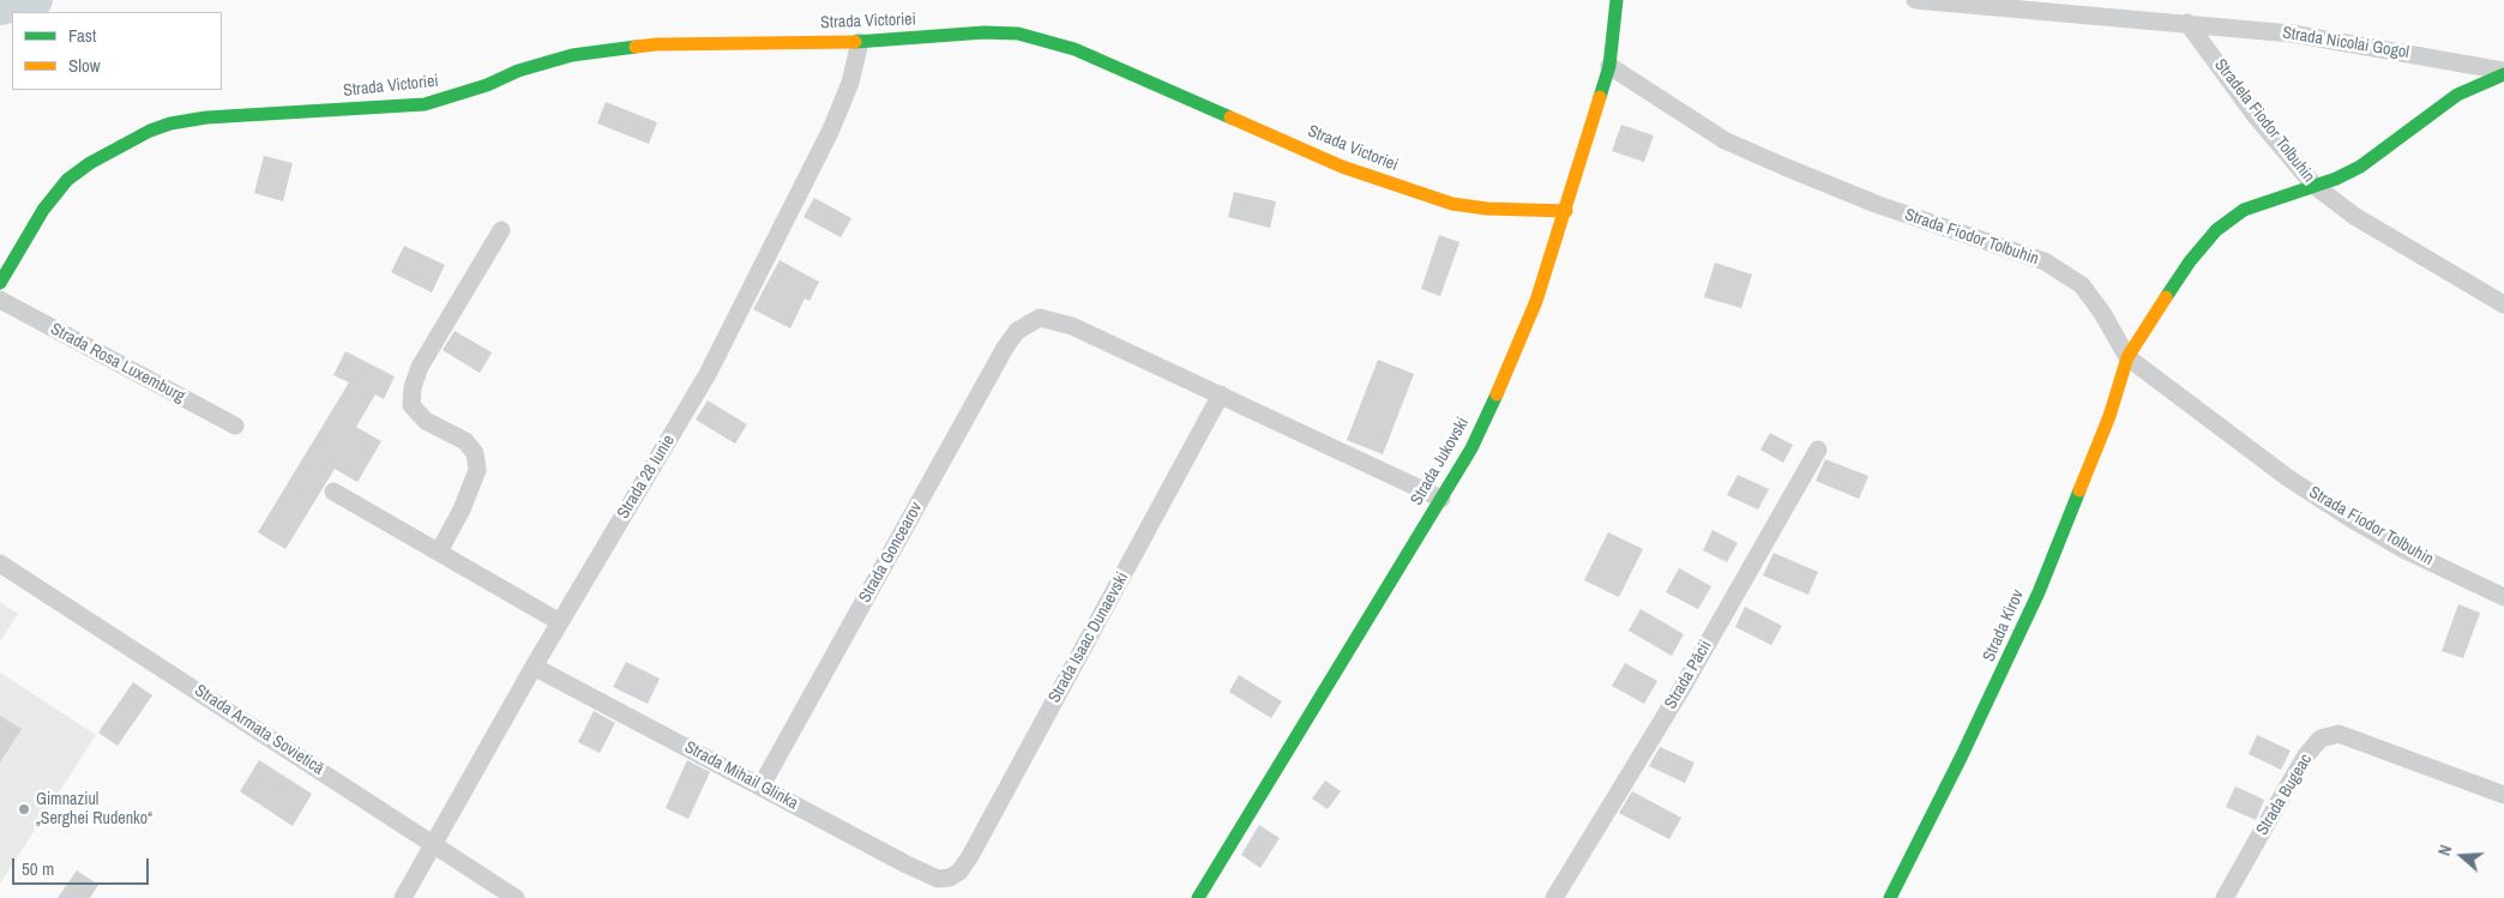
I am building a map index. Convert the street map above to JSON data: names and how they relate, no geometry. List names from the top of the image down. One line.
{"streets":{"street":["Strada Victoriei","Strada Nicolai Gogol","Stradela Fiodor Tolbuhin","Strada Fiodor Tolbuhin","Strada Rosa Luxemburg","Strada Jukovski","Strada 28 Iunie","Strada Goncearov","Strada Kirov","Strada Isaac Dunaevski","Strada Păcii","Strada Armata Sovietică","Strada Mihail Glinka","Strada Bugeac"]},"crossings":[["Strada Victoriei","Strada Jukovski"],["Strada Victoriei","Strada 28 Iunie"],["Strada Nicolai Gogol","Stradela Fiodor Tolbuhin"],["Strada Nicolai Gogol","Strada Kirov"],["Stradela Fiodor Tolbuhin","Strada Kirov"],["Strada Fiodor Tolbuhin","Strada Jukovski"],["Strada Fiodor Tolbuhin","Strada Kirov"],["Strada 28 Iunie","Strada Armata Sovietică"],["Strada 28 Iunie","Strada Mihail Glinka"],["Strada Goncearov","Strada Isaac Dunaevski"],["Strada Goncearov","Strada Mihail Glinka"],["Strada Isaac Dunaevski","Strada Mihail Glinka"]],"places":["Gimnaziul „Serghei Rudenko“"],"legend":["Fast","Slow"],"scale_bar":"50 m","north":"left"}
